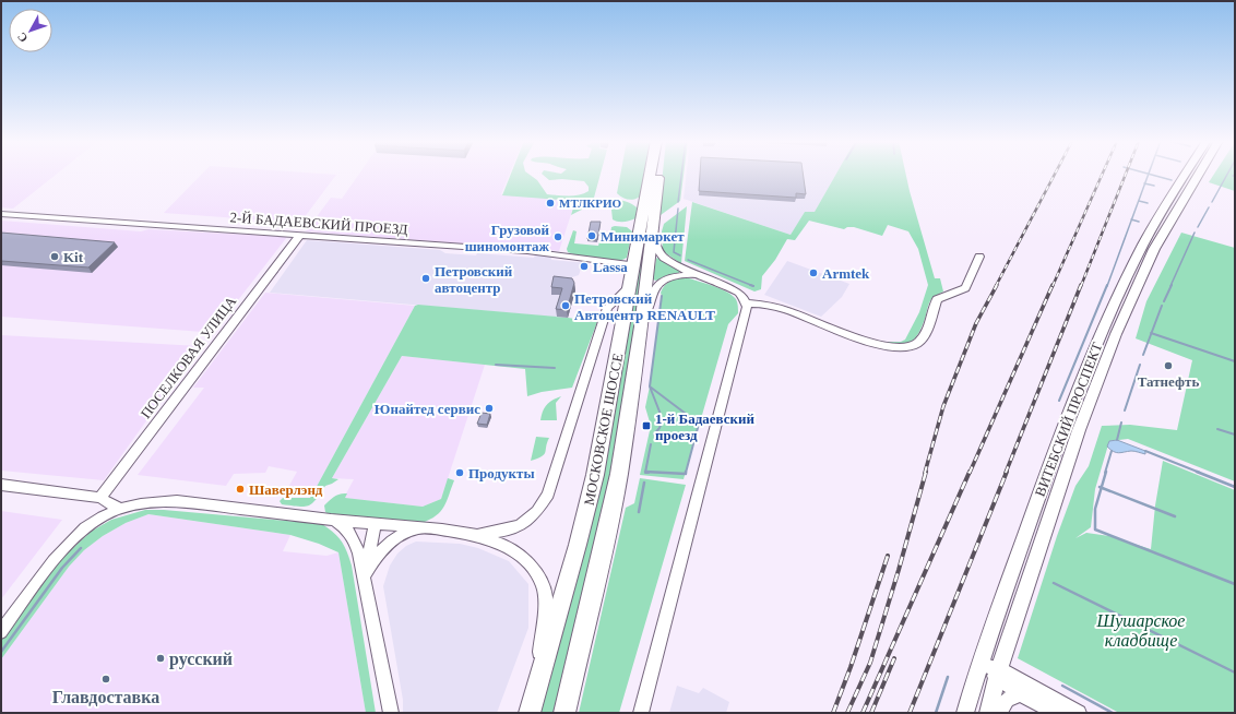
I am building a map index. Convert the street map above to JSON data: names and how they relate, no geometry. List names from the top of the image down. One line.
{"streets":{"highway":["МОСКОВСКОЕ ШОССЕ"],"main road":["ВИТЕБСКИЙ ПРОСПЕКТ"],"street":["2-Й БАДАЕВСКИЙ ПРОЕЗД","ПОСЕЛКОВАЯ УЛИЦА"]},"crossings":[["2-Й БАДАЕВСКИЙ ПРОЕЗД","ПОСЕЛКОВАЯ УЛИЦА"],["2-Й БАДАЕВСКИЙ ПРОЕЗД","МОСКОВСКОЕ ШОССЕ"]],"parks":["Шушарское кладбище"],"places":{"other":["МТЛКРИО","Минимаркет","Грузовой шиномонтаж","Kit","Lassa","Armtek","Петровский автоцентр","Петровский Автоцентр RENAULT","Татнефть","Юнайтед сервис","Продукты","Шаверлэнд","русский","Главдоставка"],"transit":["1-й Бадаевский проезд"]},"north":"bottom left"}
